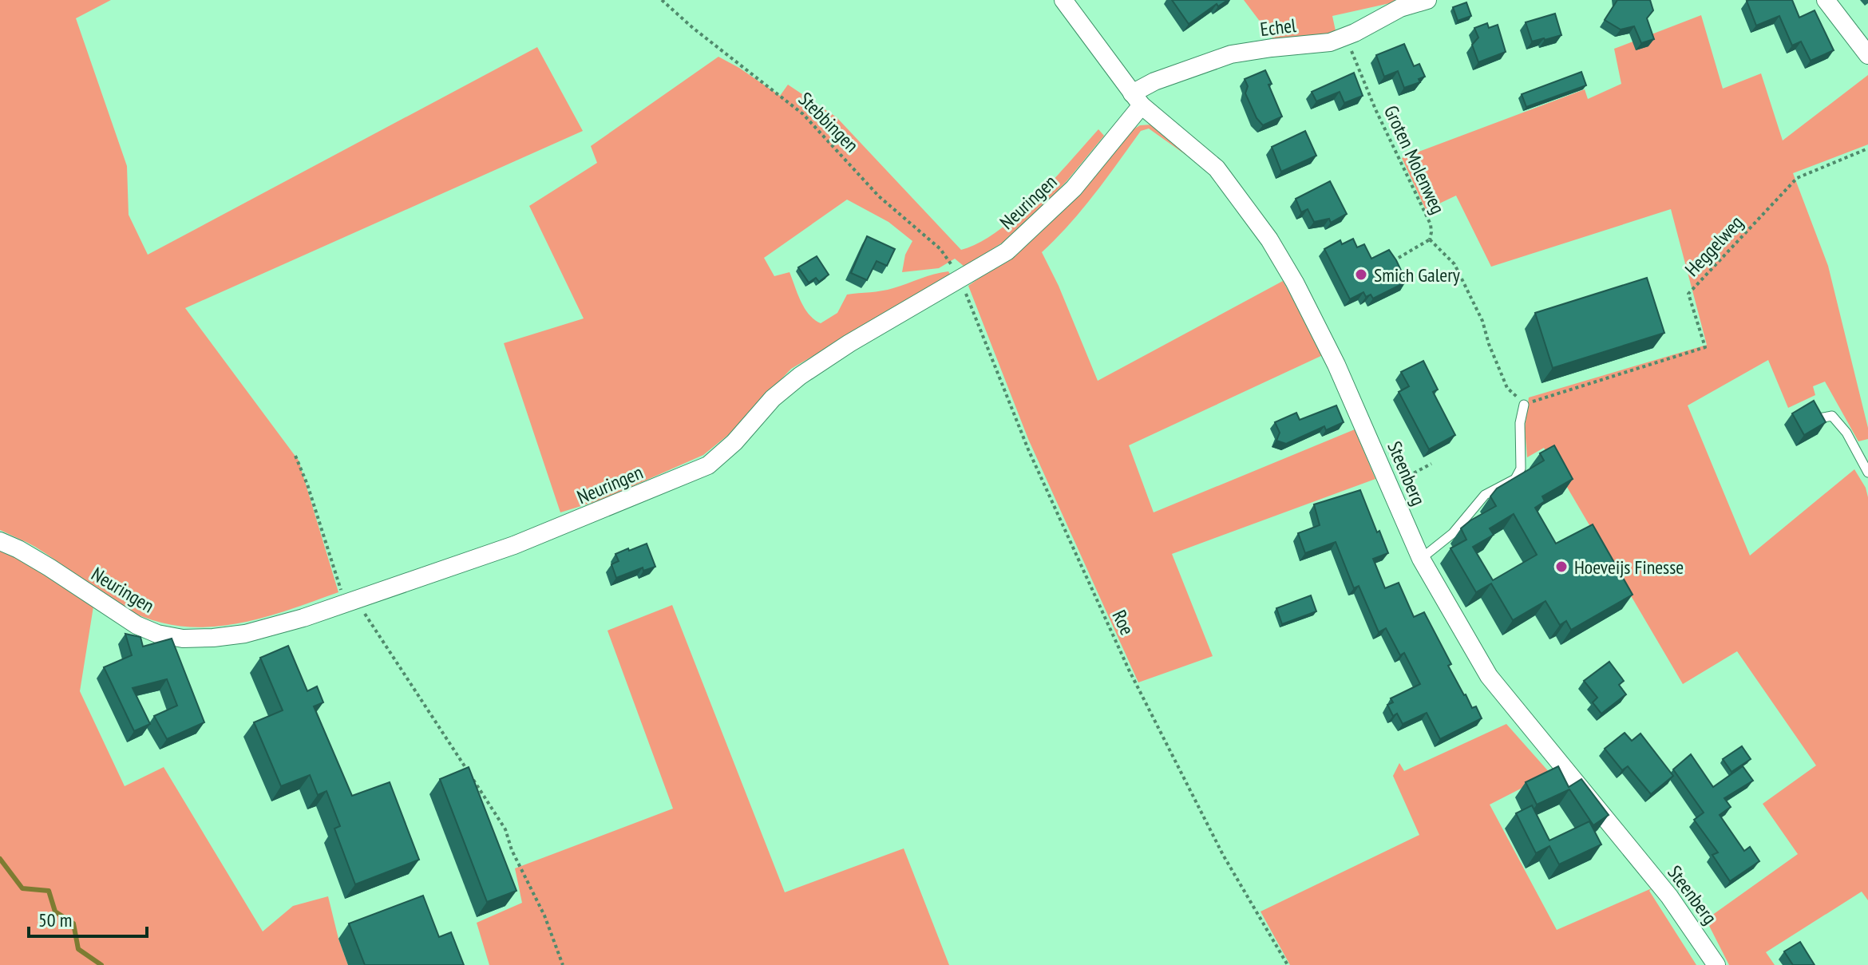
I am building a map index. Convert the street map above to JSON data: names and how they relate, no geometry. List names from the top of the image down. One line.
{"streets":{"street":["Echel","Neuringen","Steenberg"],"path":["Stebbingen","Groten Molenweg","Heggelweg","Roe"]},"crossings":[["Echel","Groten Molenweg"],["Echel","Neuringen"],["Echel","Steenberg"],["Stebbingen","Neuringen"],["Stebbingen","Roe"],["Groten Molenweg","Heggelweg"],["Neuringen","Steenberg"],["Neuringen","Roe"]],"places":["Smich Galery","Hoeveijs Finesse"],"scale_bar":"50 m"}
